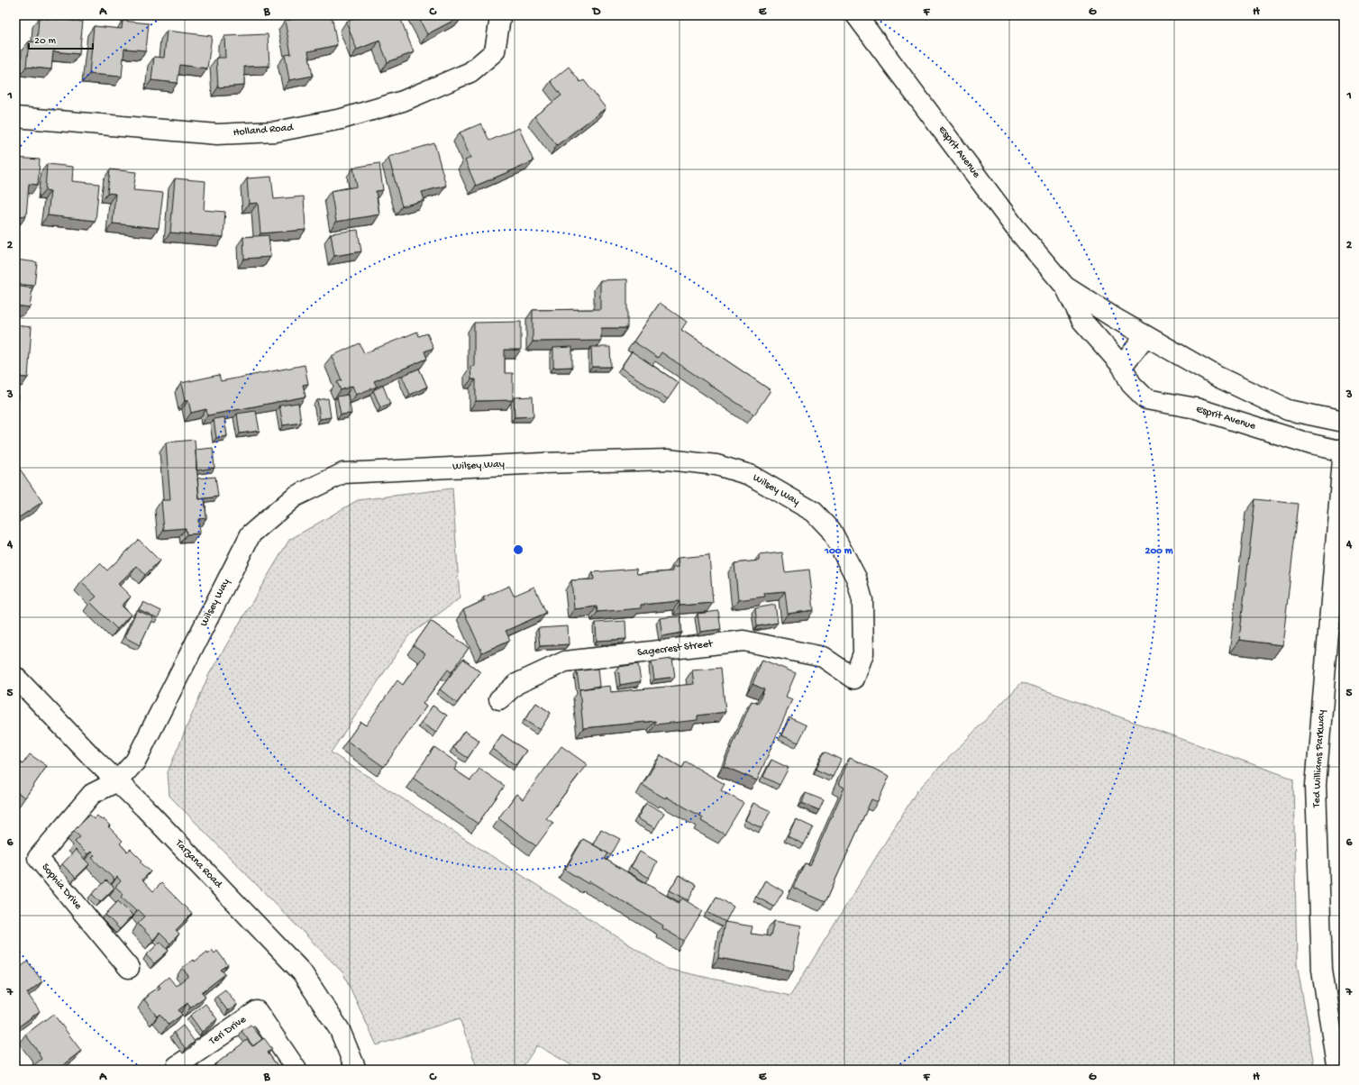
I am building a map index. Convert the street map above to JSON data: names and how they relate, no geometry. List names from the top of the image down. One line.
{"streets":{"street":["Holland Road","Esprit Avenue","Wilsey Way","Sagecrest Street","Ted Williams Parkway","Tarzana Road","Sophia Drive","Teri Drive"]},"crossings":[["Esprit Avenue","Ted Williams Parkway"],["Wilsey Way","Sagecrest Street"],["Wilsey Way","Tarzana Road"],["Wilsey Way","Sophia Drive"],["Tarzana Road","Sophia Drive"]],"scale_bar":"20 m","grid":{"columns":["A","B","C","D","E","F","G","H"],"rows":["1","2","3","4","5","6","7"]},"rings":["100 m","200 m"]}
